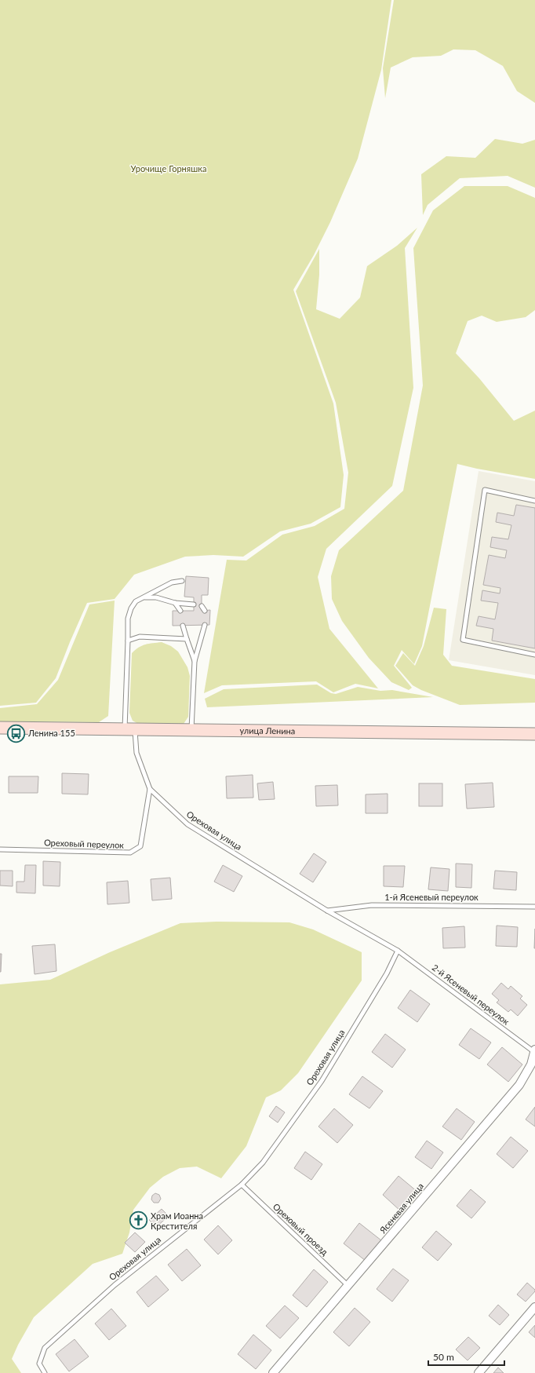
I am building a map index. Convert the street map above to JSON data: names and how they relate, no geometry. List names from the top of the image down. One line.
{"streets":{"main road":["улица Ленина"],"street":["Ясеневая улица"],"lane":["Ореховая улица","Ореховый переулок","1-й Ясеневый переулок","2-й Ясеневый переулок","Ореховый проезд"]},"crossings":[["улица Ленина","Ореховый переулок"],["Ореховая улица","Ореховый переулок"],["Ореховая улица","1-й Ясеневый переулок"],["Ореховая улица","2-й Ясеневый переулок"],["Ореховая улица","Ореховый проезд"],["2-й Ясеневый переулок","Ясеневая улица"],["Ясеневая улица","Ореховый проезд"]],"parks":["Урочище Горняшка"],"places":{"bus stop":["Ленина 155"],"church":["Храм Иоанна Крестителя"]},"scale_bar":"50 m"}
